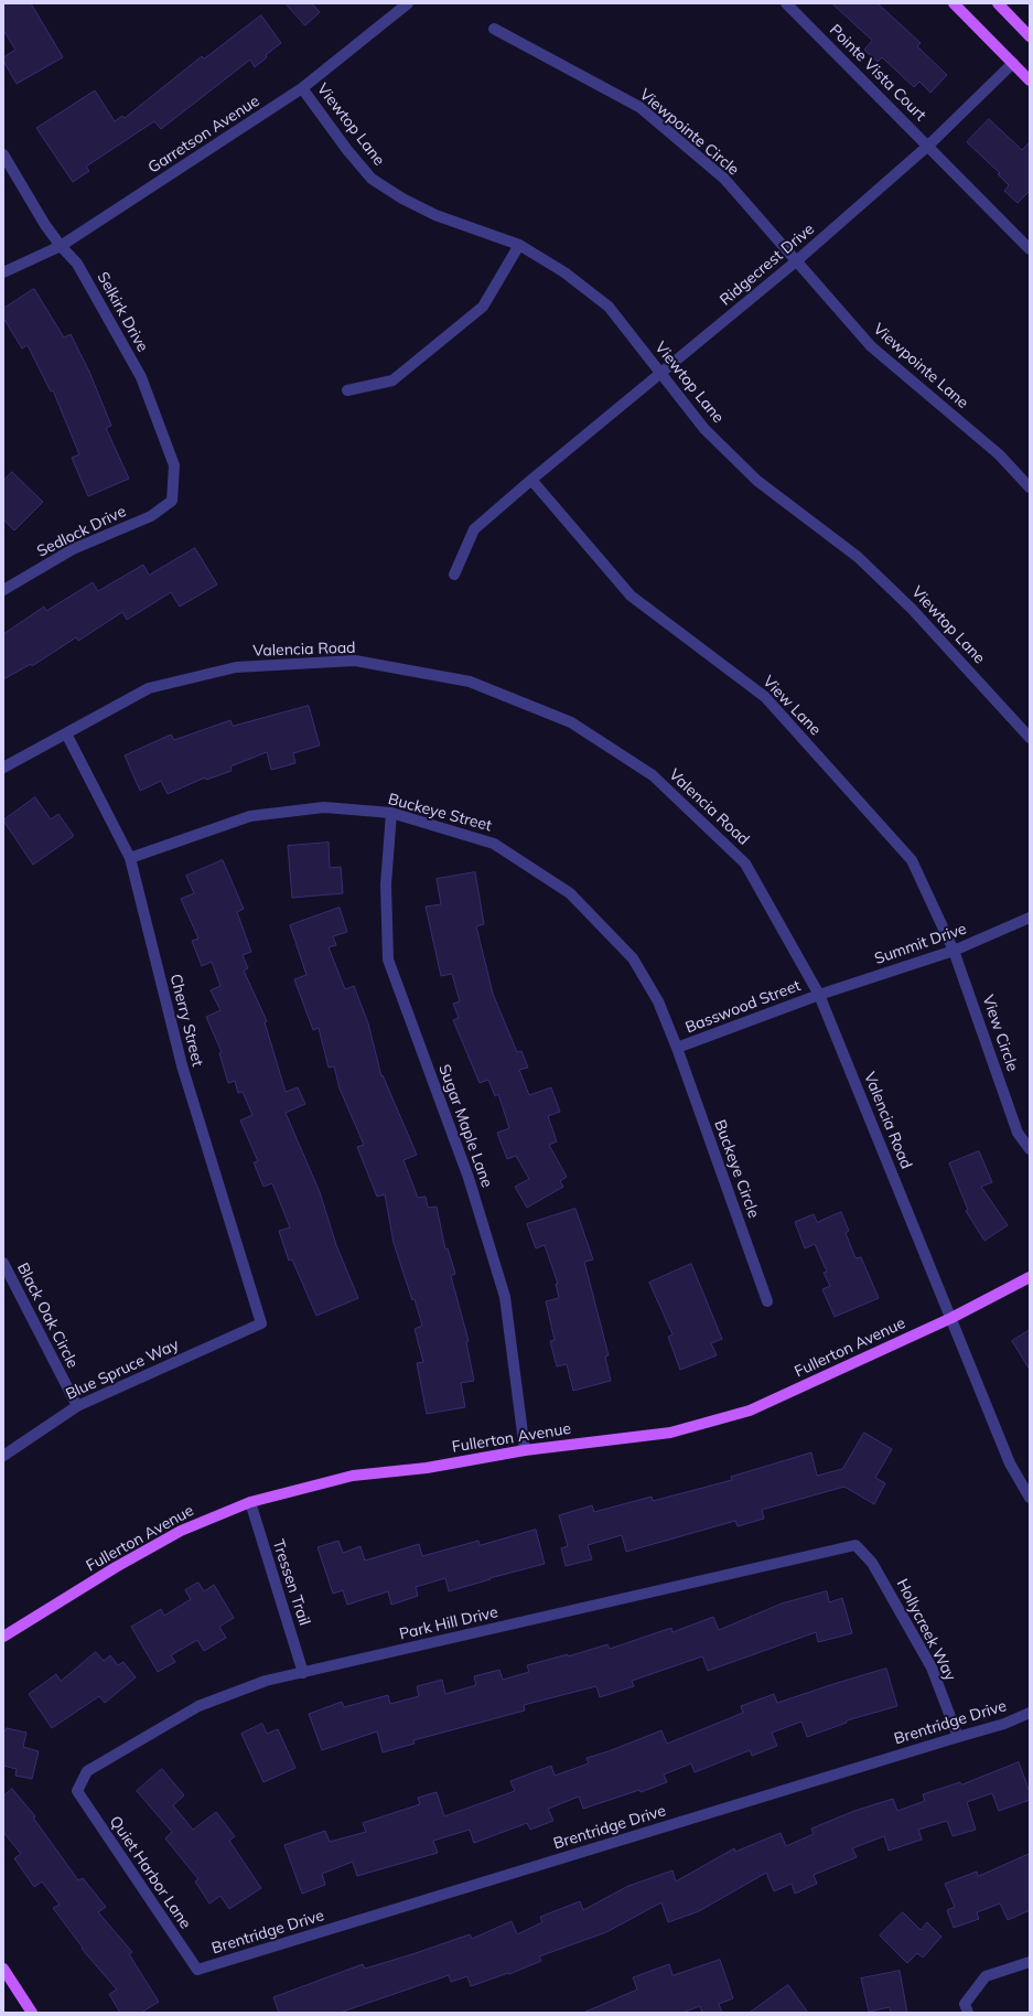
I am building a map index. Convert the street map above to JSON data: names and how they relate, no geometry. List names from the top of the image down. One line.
{"streets":{"main road":["Fullerton Avenue"],"street":["Pointe Vista Court","Viewtop Lane","Viewpointe Circle","Garretson Avenue","Ridgecrest Drive","Selkirk Drive","Viewpointe Lane","Sedlock Drive","Valencia Road","View Lane","Buckeye Street","Summit Drive","Basswood Street","Cherry Street","View Circle","Sugar Maple Lane","Buckeye Circle","Black Oak Circle","Blue Spruce Way","Tressen Trail","Park Hill Drive","Hollycreek Way","Brentridge Drive","Quiet Harbor Lane"]},"crossings":[["Pointe Vista Court","Ridgecrest Drive"],["Viewtop Lane","Garretson Avenue"],["Viewtop Lane","Ridgecrest Drive"],["Viewpointe Circle","Ridgecrest Drive"],["Viewpointe Circle","Viewpointe Lane"],["Garretson Avenue","Selkirk Drive"],["Ridgecrest Drive","Viewpointe Lane"],["Ridgecrest Drive","View Lane"],["Selkirk Drive","Sedlock Drive"],["Valencia Road","Summit Drive"],["Valencia Road","Basswood Street"],["Valencia Road","Cherry Street"],["Valencia Road","Fullerton Avenue"],["View Lane","Summit Drive"],["View Lane","View Circle"],["Buckeye Street","Basswood Street"],["Buckeye Street","Cherry Street"],["Buckeye Street","Sugar Maple Lane"],["Buckeye Street","Buckeye Circle"],["Summit Drive","Basswood Street"],["Summit Drive","View Circle"],["Basswood Street","Buckeye Circle"],["Cherry Street","Blue Spruce Way"],["Sugar Maple Lane","Fullerton Avenue"],["Black Oak Circle","Blue Spruce Way"],["Fullerton Avenue","Tressen Trail"],["Tressen Trail","Park Hill Drive"],["Park Hill Drive","Hollycreek Way"],["Park Hill Drive","Quiet Harbor Lane"],["Hollycreek Way","Brentridge Drive"],["Brentridge Drive","Quiet Harbor Lane"]]}
